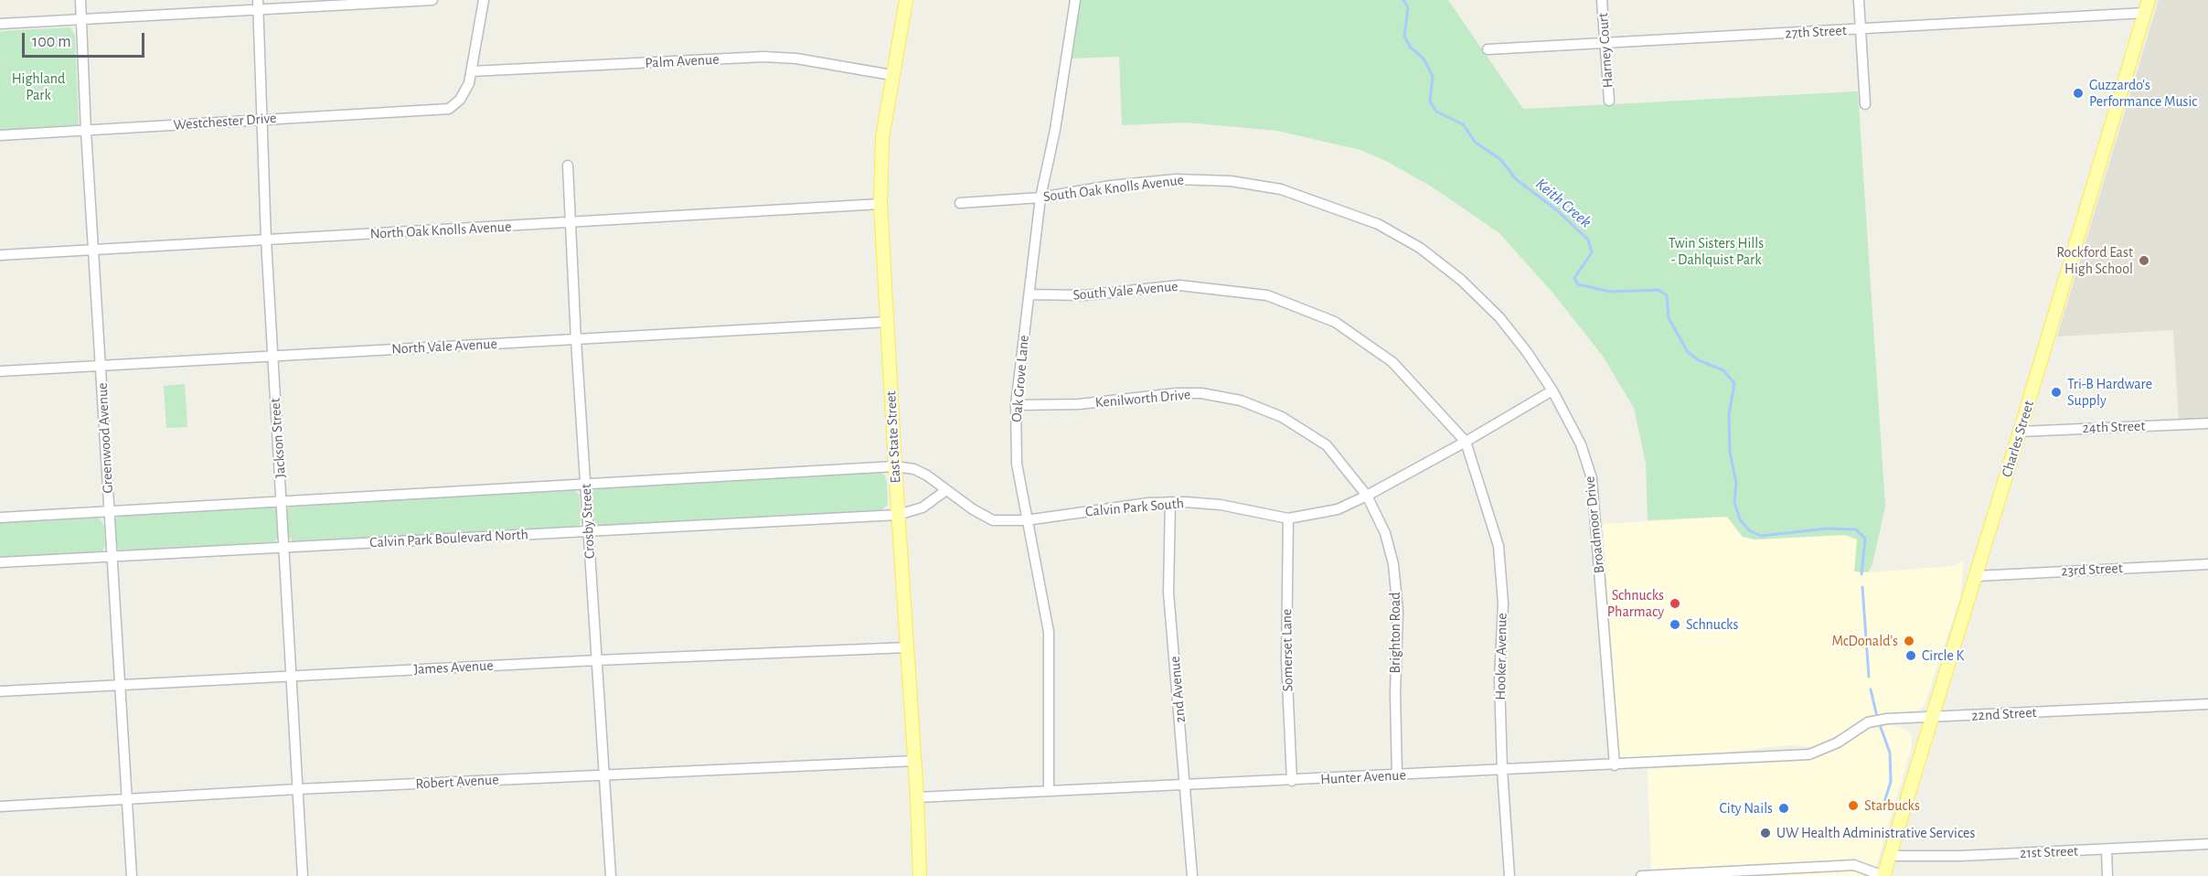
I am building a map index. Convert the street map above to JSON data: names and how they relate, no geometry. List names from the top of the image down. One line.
{"streets":{"main road":["East State Street","Charles Street"],"street":["27th Street","Harney Court","Palm Avenue","Westchester Drive","South Oak Knolls Avenue","North Oak Knolls Avenue","South Vale Avenue","North Vale Avenue","Oak Grove Lane","Kenilworth Drive","24th Street","Greenwood Avenue","Jackson Street","Calvin Park South","Crosby Street","Broadmoor Drive","Calvin Park Boulevard North","23rd Street","Brighton Road","Somerset Lane","Hooker Avenue","James Avenue","2nd Avenue","22nd Street","Hunter Avenue","Robert Avenue","21st Street"]},"crossings":[["27th Street","Harney Court"],["27th Street","Charles Street"],["Palm Avenue","Westchester Drive"],["Palm Avenue","East State Street"],["Westchester Drive","Greenwood Avenue"],["Westchester Drive","Jackson Street"],["South Oak Knolls Avenue","Oak Grove Lane"],["South Oak Knolls Avenue","Calvin Park South"],["South Oak Knolls Avenue","Broadmoor Drive"],["North Oak Knolls Avenue","East State Street"],["North Oak Knolls Avenue","Greenwood Avenue"],["North Oak Knolls Avenue","Jackson Street"],["North Oak Knolls Avenue","Crosby Street"],["South Vale Avenue","Oak Grove Lane"],["South Vale Avenue","Calvin Park South"],["South Vale Avenue","Hooker Avenue"],["North Vale Avenue","East State Street"],["North Vale Avenue","Greenwood Avenue"],["North Vale Avenue","Jackson Street"],["North Vale Avenue","Crosby Street"],["Oak Grove Lane","Kenilworth Drive"],["Oak Grove Lane","Calvin Park South"],["Oak Grove Lane","Hunter Avenue"],["Kenilworth Drive","Calvin Park South"],["Kenilworth Drive","Brighton Road"],["24th Street","Charles Street"],["East State Street","Calvin Park South"],["East State Street","Calvin Park Boulevard North"],["East State Street","James Avenue"],["East State Street","Hunter Avenue"],["East State Street","Robert Avenue"],["Greenwood Avenue","Calvin Park Boulevard North"],["Greenwood Avenue","James Avenue"],["Greenwood Avenue","Robert Avenue"],["Jackson Street","Calvin Park Boulevard North"],["Jackson Street","James Avenue"],["Jackson Street","Robert Avenue"],["Charles Street","23rd Street"],["Charles Street","22nd Street"],["Charles Street","21st Street"],["Calvin Park South","Broadmoor Drive"],["Calvin Park South","Brighton Road"],["Calvin Park South","Somerset Lane"],["Calvin Park South","Hooker Avenue"],["Calvin Park South","2nd Avenue"],["Crosby Street","Calvin Park Boulevard North"],["Crosby Street","James Avenue"],["Crosby Street","Robert Avenue"],["Broadmoor Drive","Hunter Avenue"],["Brighton Road","Hunter Avenue"],["Somerset Lane","Hunter Avenue"],["Hooker Avenue","Hunter Avenue"],["2nd Avenue","Hunter Avenue"],["22nd Street","Hunter Avenue"]],"water":["Keith Creek"],"parks":["Highland Park","Twin Sisters Hills - Dahlquist Park"],"places":["Guzzardo's Performance Music","Rockford East High School","Tri-B Hardware Supply","Schnucks Pharmacy","Schnucks","McDonald's","Circle K","Starbucks","City Nails","UW Health Administrative Services"],"scale_bar":"100 m"}
